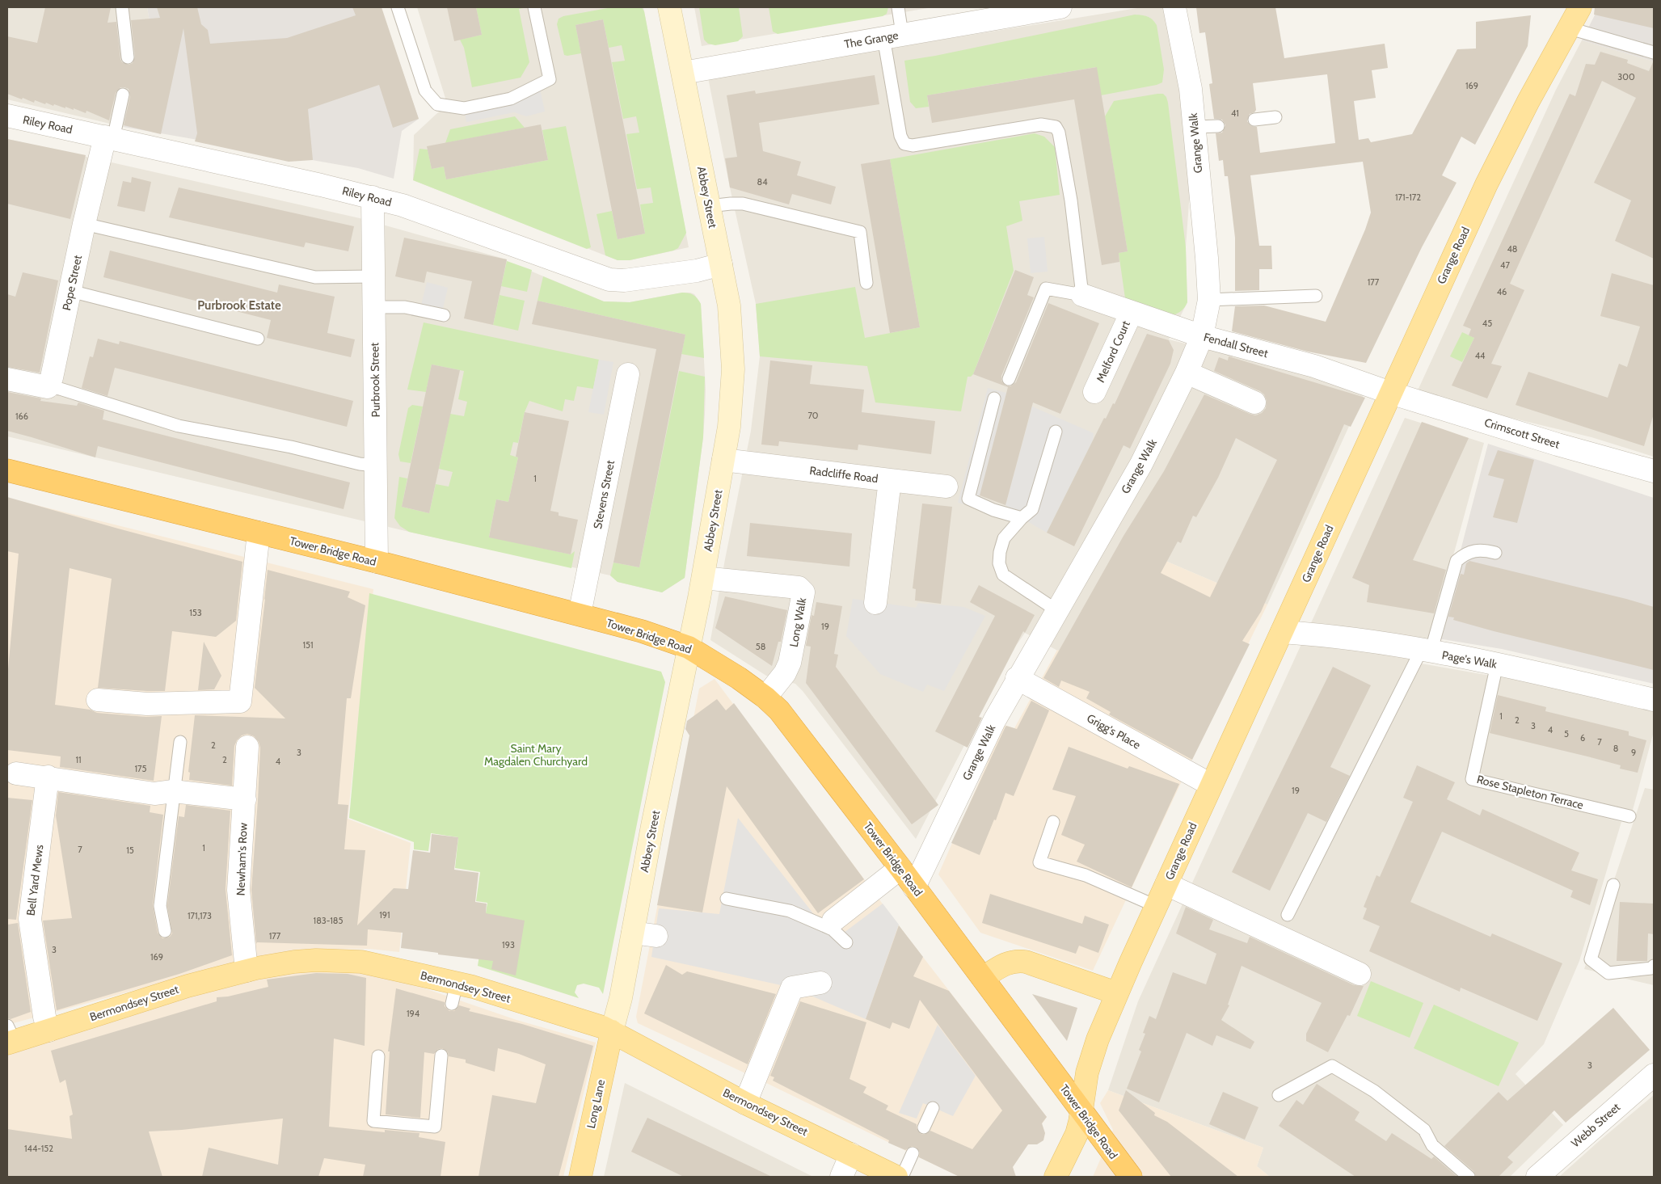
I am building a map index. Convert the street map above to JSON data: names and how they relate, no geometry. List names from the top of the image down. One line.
{"streets":{"highway":["Tower Bridge Road"],"main road":["Abbey Street","Grange Road","Bermondsey Street","Long Lane"],"street":["The Grange","Riley Road","Grange Walk","Pope Street","Fendall Street","Melford Court","Purbrook Street","Crimscott Street","Radcliffe Road","Stevens Street","Long Walk","Page's Walk","Grigg's Place","Newham's Row","Bell Yard Mews","Webb Street"],"lane":["Rose Stapleton Terrace"]},"crossings":[["The Grange","Abbey Street"],["Riley Road","Abbey Street"],["Riley Road","Pope Street"],["Riley Road","Purbrook Street"],["Grange Walk","Fendall Street"],["Grange Walk","Tower Bridge Road"],["Grange Walk","Grigg's Place"],["Abbey Street","Radcliffe Road"],["Abbey Street","Tower Bridge Road"],["Abbey Street","Long Walk"],["Abbey Street","Bermondsey Street"],["Abbey Street","Long Lane"],["Grange Road","Fendall Street"],["Grange Road","Crimscott Street"],["Grange Road","Tower Bridge Road"],["Grange Road","Page's Walk"],["Grange Road","Grigg's Place"],["Fendall Street","Melford Court"],["Fendall Street","Crimscott Street"],["Purbrook Street","Tower Bridge Road"],["Stevens Street","Tower Bridge Road"],["Tower Bridge Road","Long Walk"],["Page's Walk","Rose Stapleton Terrace"],["Newham's Row","Bermondsey Street"],["Bell Yard Mews","Bermondsey Street"],["Bermondsey Street","Long Lane"]],"districts":["Purbrook Estate"],"parks":["Saint Mary Magdalen Churchyard"],"house_numbers":["300","169","41","84","171-172","48","47","177","46","45","44","70","166","1","153","19","151","58","1","2","3","4","5","6","7","2","8","3","9","11","2","4","175","19","1","7","15","191","171,173","183-185","177","193","3","169","194","3","144-152"]}
